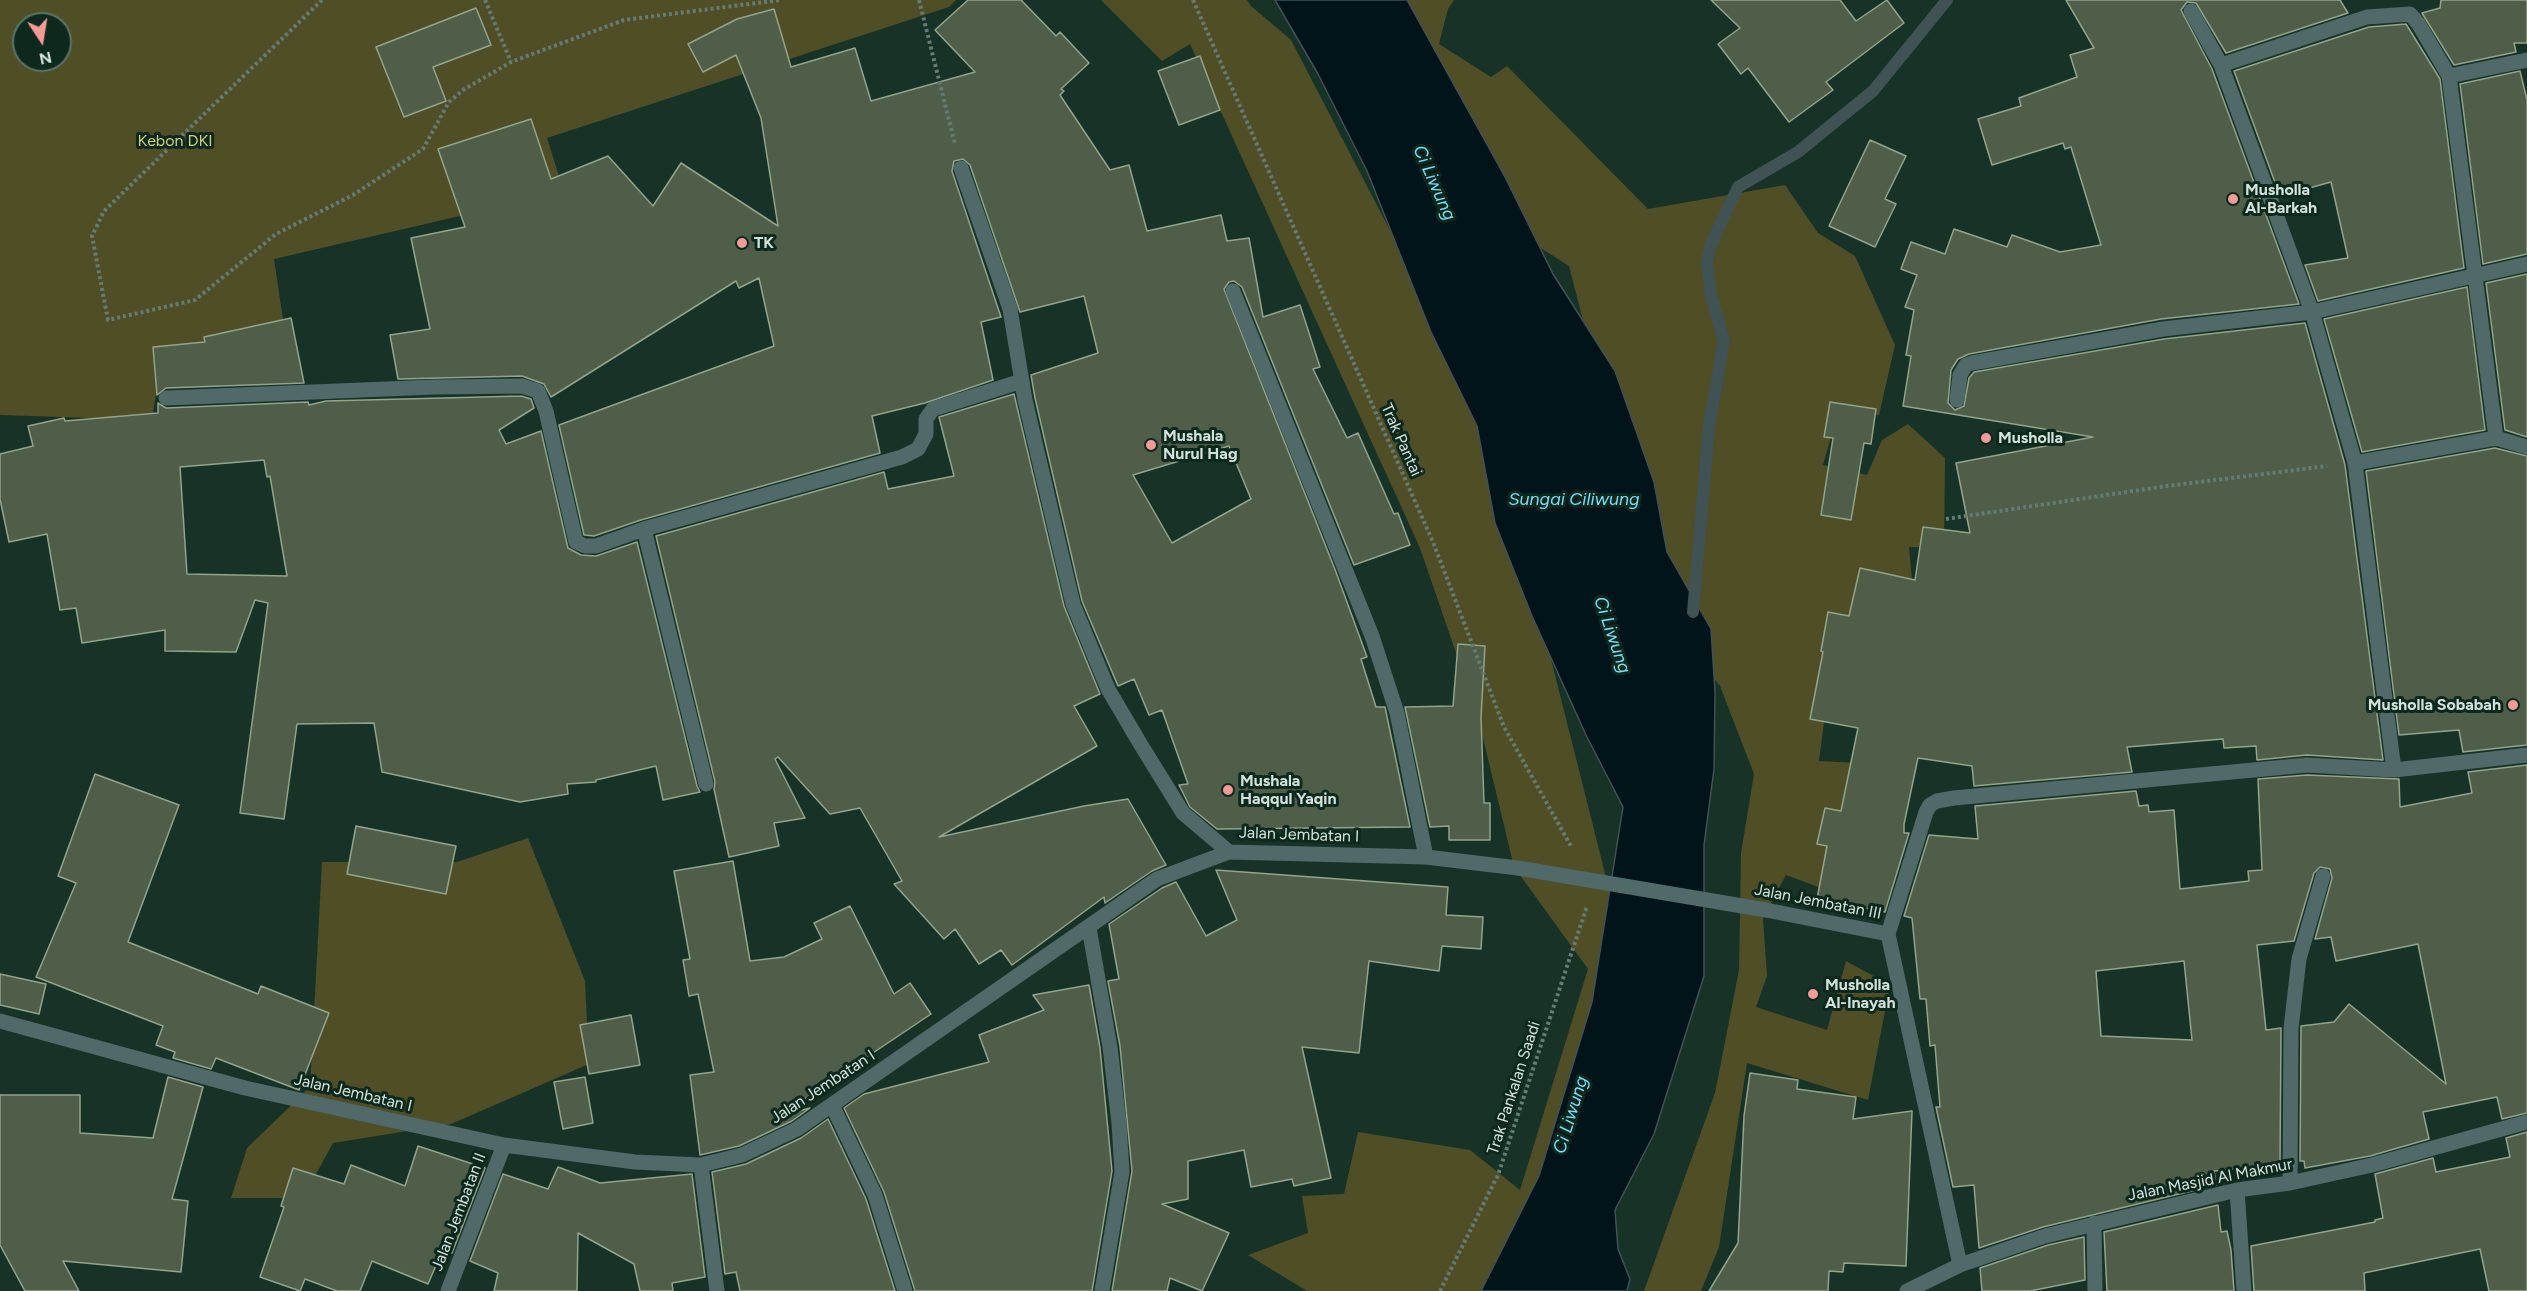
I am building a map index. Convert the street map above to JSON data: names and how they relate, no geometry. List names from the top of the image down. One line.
{"streets":{"street":["Jalan Jembatan I","Jalan Jembatan III","Jalan Masjid Al Makmur","Jalan Jembatan II"],"path":["Trak Pantai","Trak Pankalan Saadi"]},"crossings":[["Jalan Jembatan I","Jalan Jembatan III"],["Jalan Jembatan I","Jalan Jembatan II"],["Jalan Jembatan III","Jalan Masjid Al Makmur"]],"water":["Ci Liwung","Sungai Ciliwung"],"parks":["Kebon DKI"],"places":["Musholla Al-Barkah","TK","Musholla","Mushala Nurul Hag","Musholla Sobabah","Mushala Haqqul Yaqin","Musholla Al-Inayah"],"north":"bottom"}
